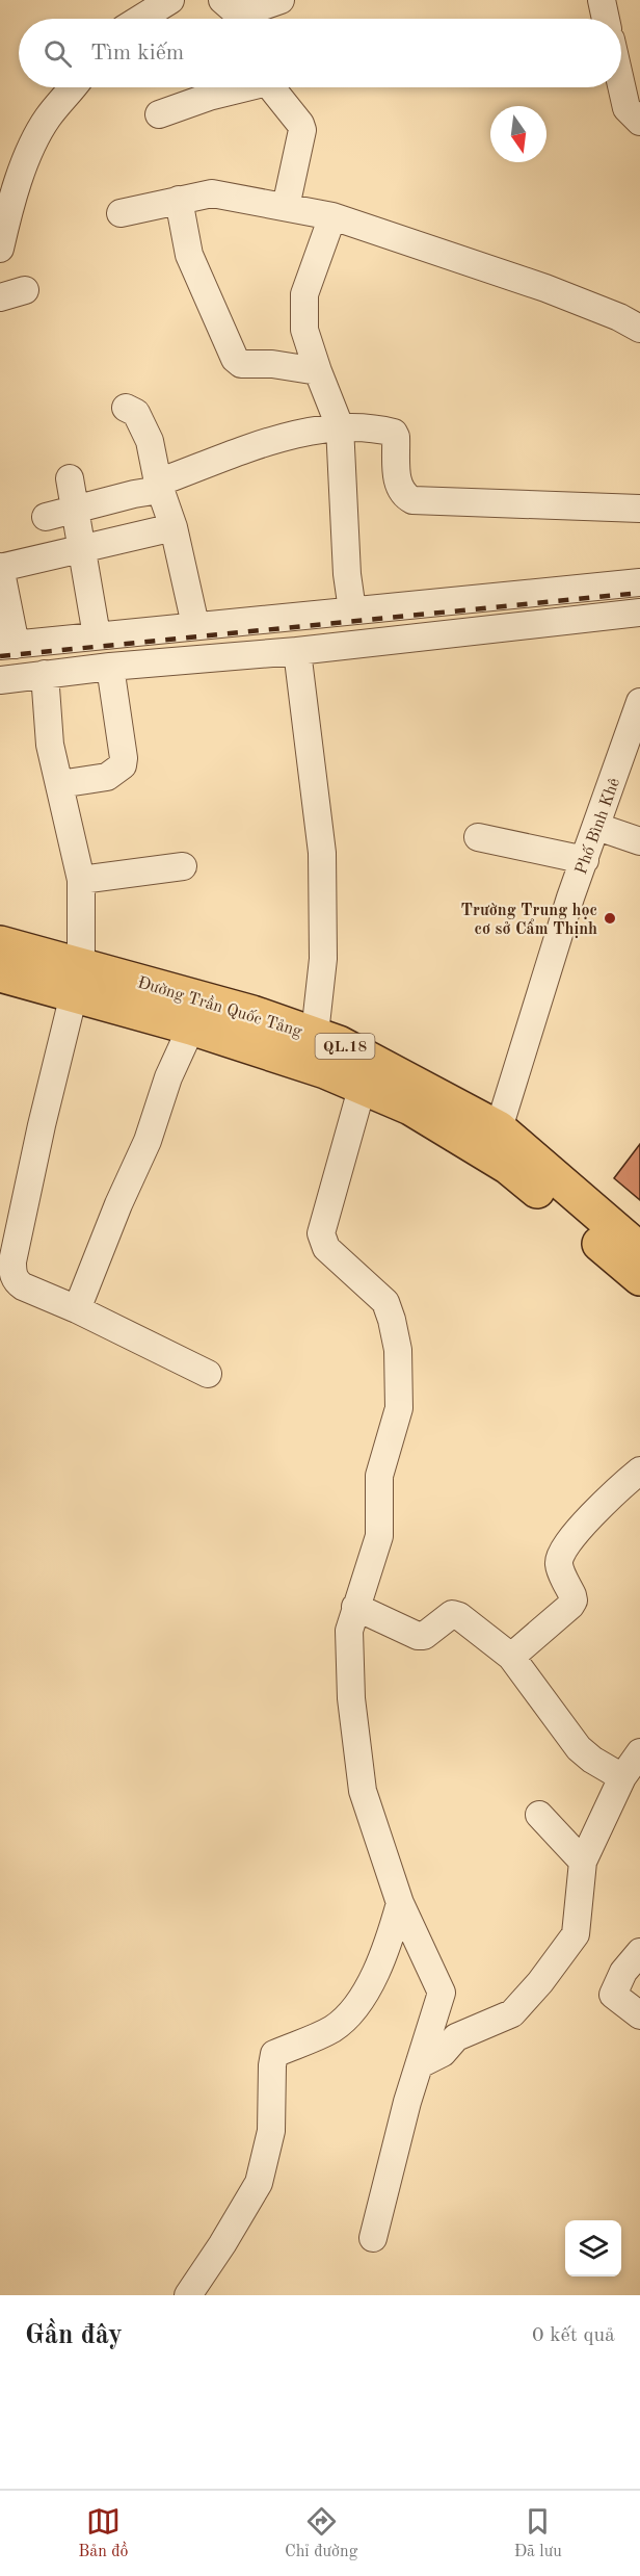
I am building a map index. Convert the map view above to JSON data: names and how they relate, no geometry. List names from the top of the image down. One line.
{"streets":{"highway":["Đường Trần Quốc Tảng","QL.18"],"street":["Phố Bình Khê"]},"crossings":[["Phố Bình Khê","Đường Trần Quốc Tảng"]],"places":["Trường Trung học cơ sở Cẩm Thịnh"],"north":"bottom","page":{"search":"Tìm kiếm","heading":["Gần đây","0 kết quả"],"nav":["Bản đồ","Chỉ đường","Đã lưu"]}}
